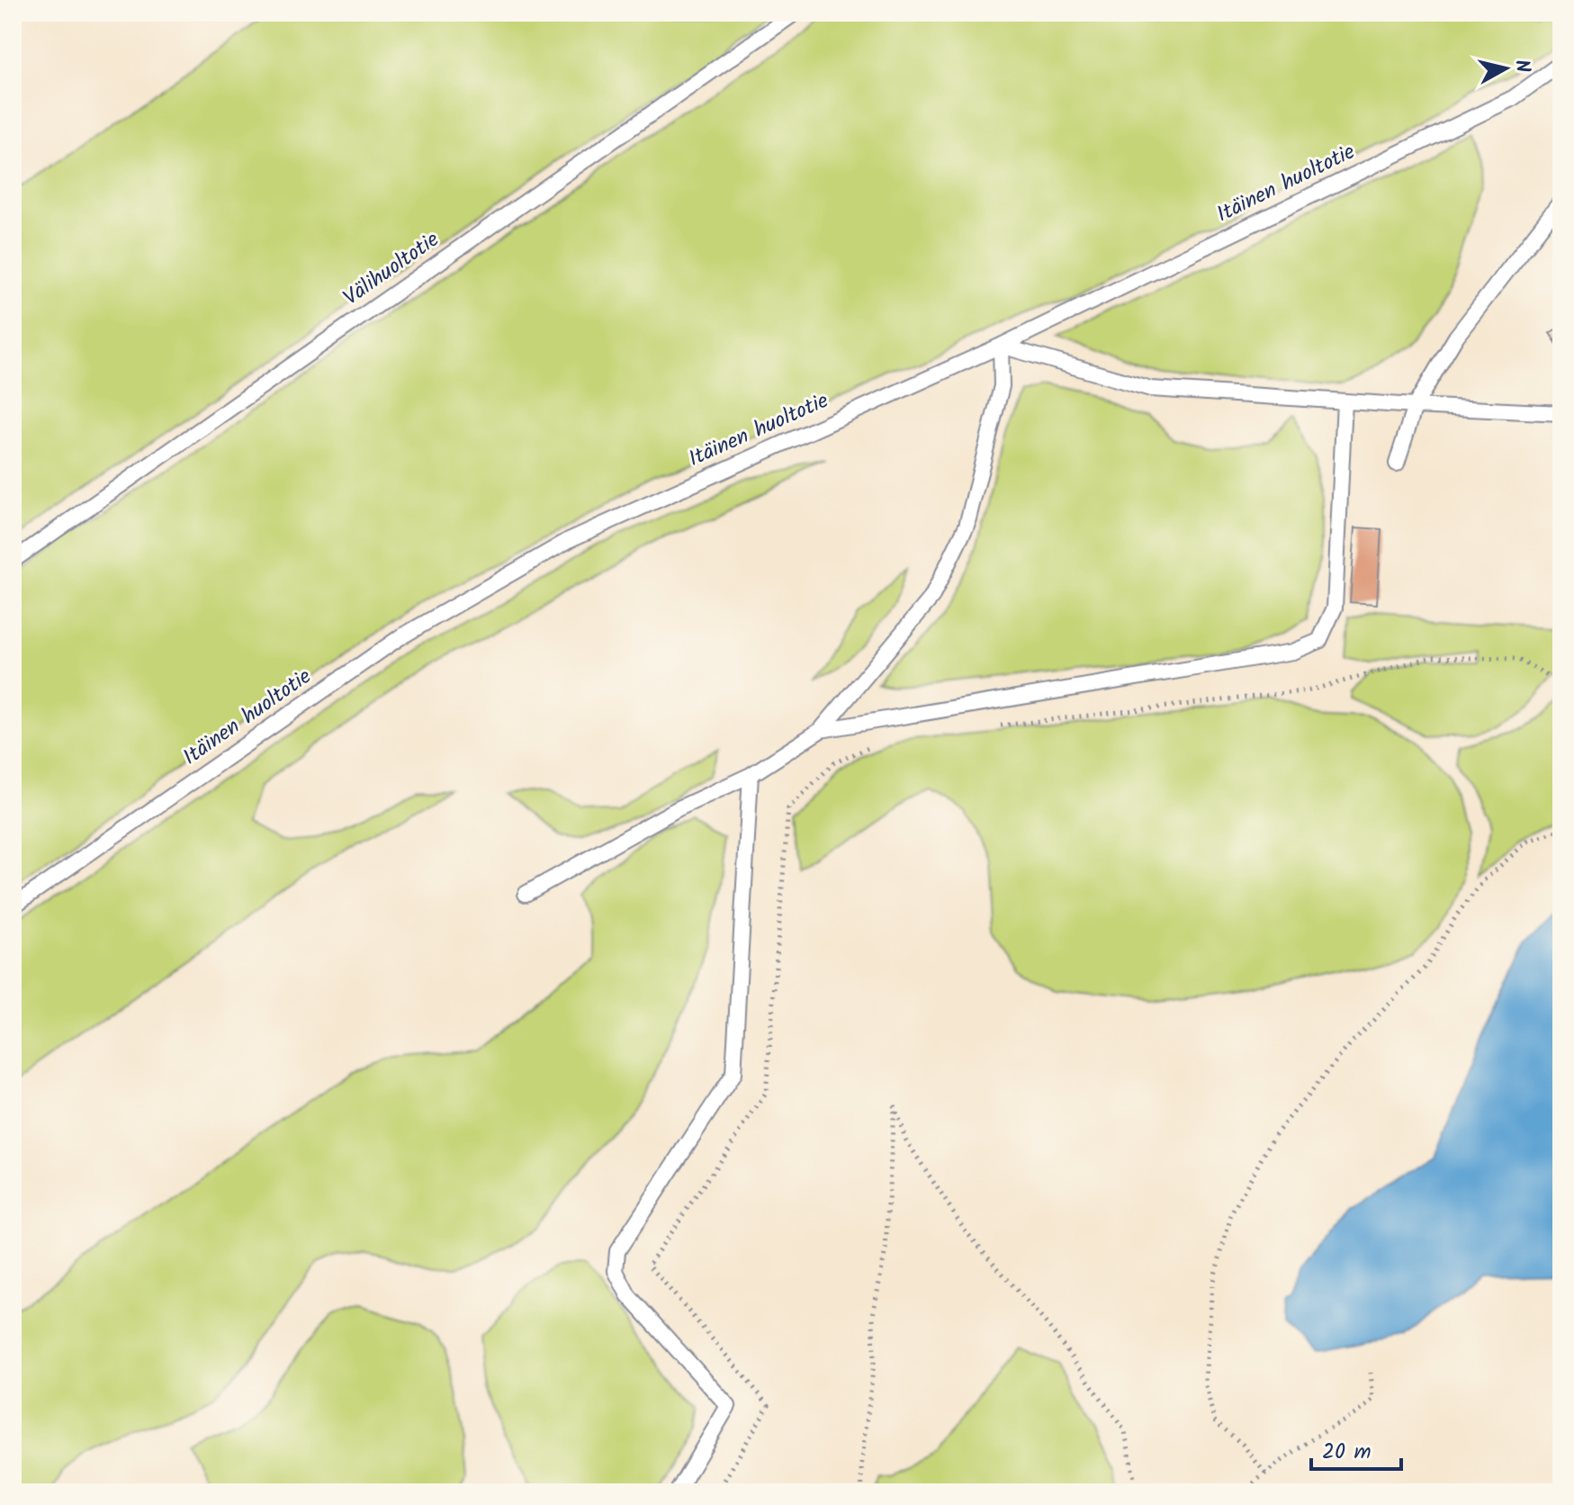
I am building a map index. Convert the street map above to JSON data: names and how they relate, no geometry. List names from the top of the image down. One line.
{"streets":{"lane":["Itäinen huoltotie","Välihuoltotie"]},"scale_bar":"20 m","north":"right"}
